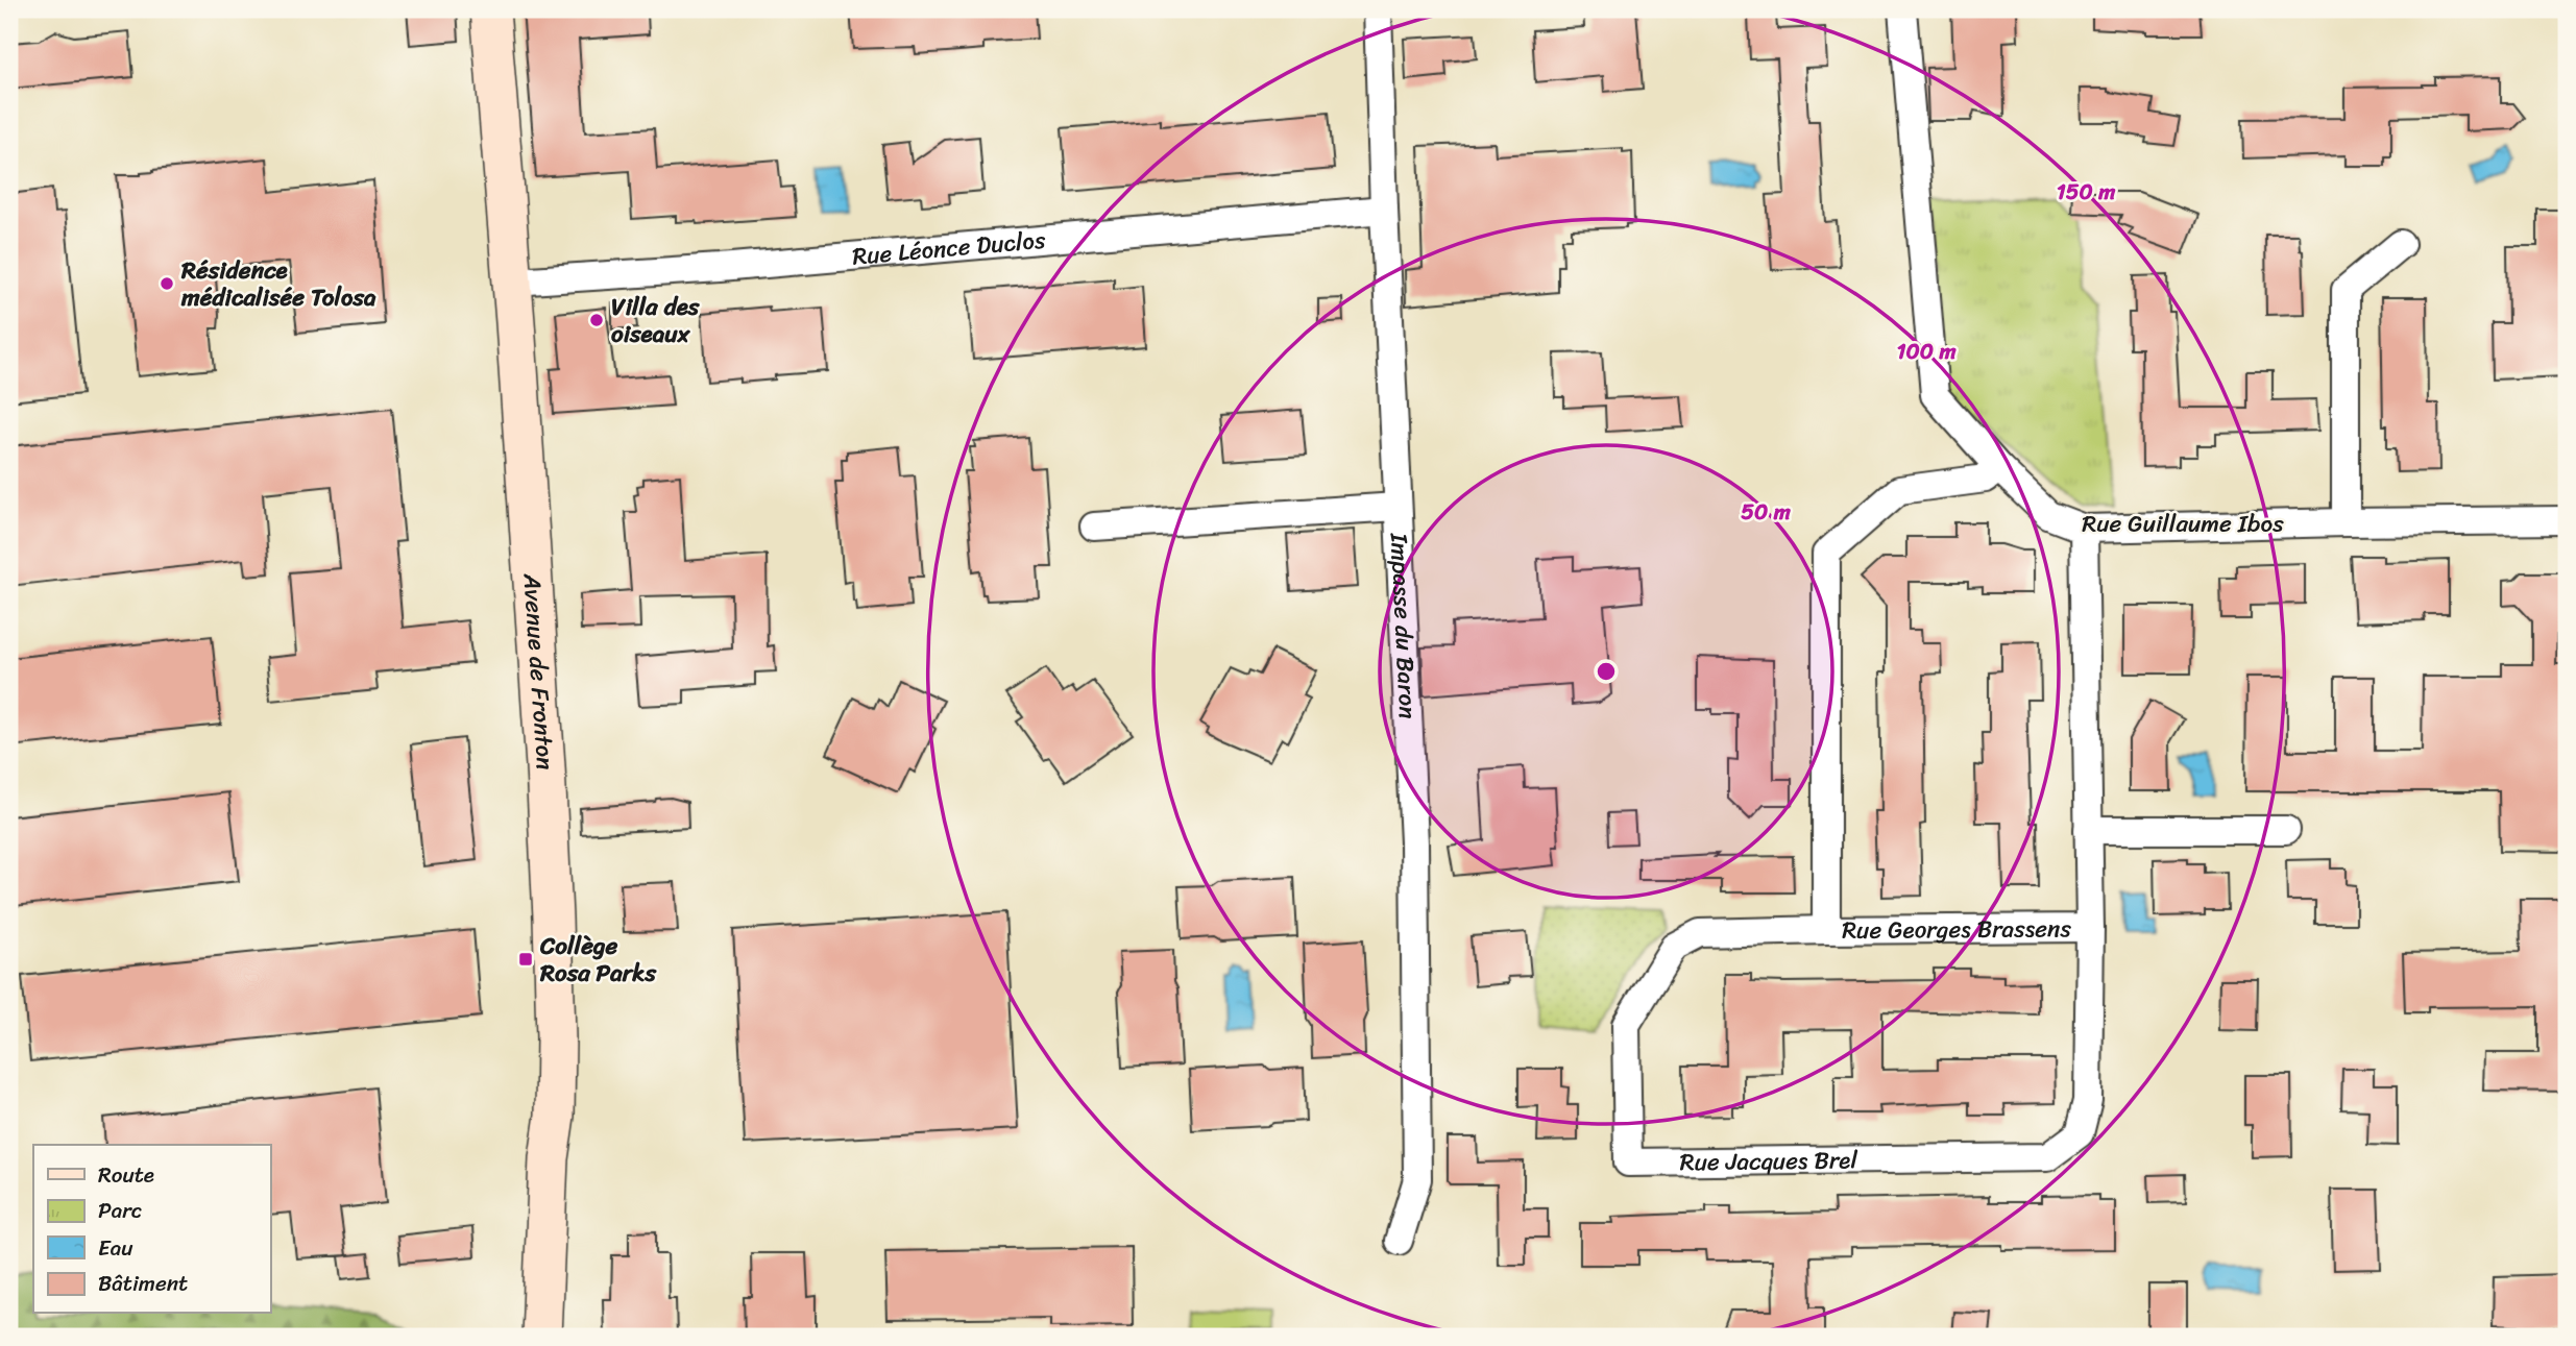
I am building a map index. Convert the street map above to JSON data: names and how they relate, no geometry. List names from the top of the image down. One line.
{"streets":{"street":["Rue Léonce Duclos","Rue Guillaume Ibos","Impasse du Baron","Avenue de Fronton","Rue Georges Brassens","Rue Jacques Brel"]},"crossings":[["Rue Léonce Duclos","Impasse du Baron"],["Rue Léonce Duclos","Avenue de Fronton"],["Rue Guillaume Ibos","Rue Georges Brassens"],["Rue Georges Brassens","Rue Jacques Brel"]],"places":{"other":["Résidence médicalisée Tolosa","Villa des oiseaux"],"transit":["Collège Rosa Parks"]},"legend":["Route","Parc","Eau","Bâtiment"],"rings":["150 m","100 m","50 m"]}
